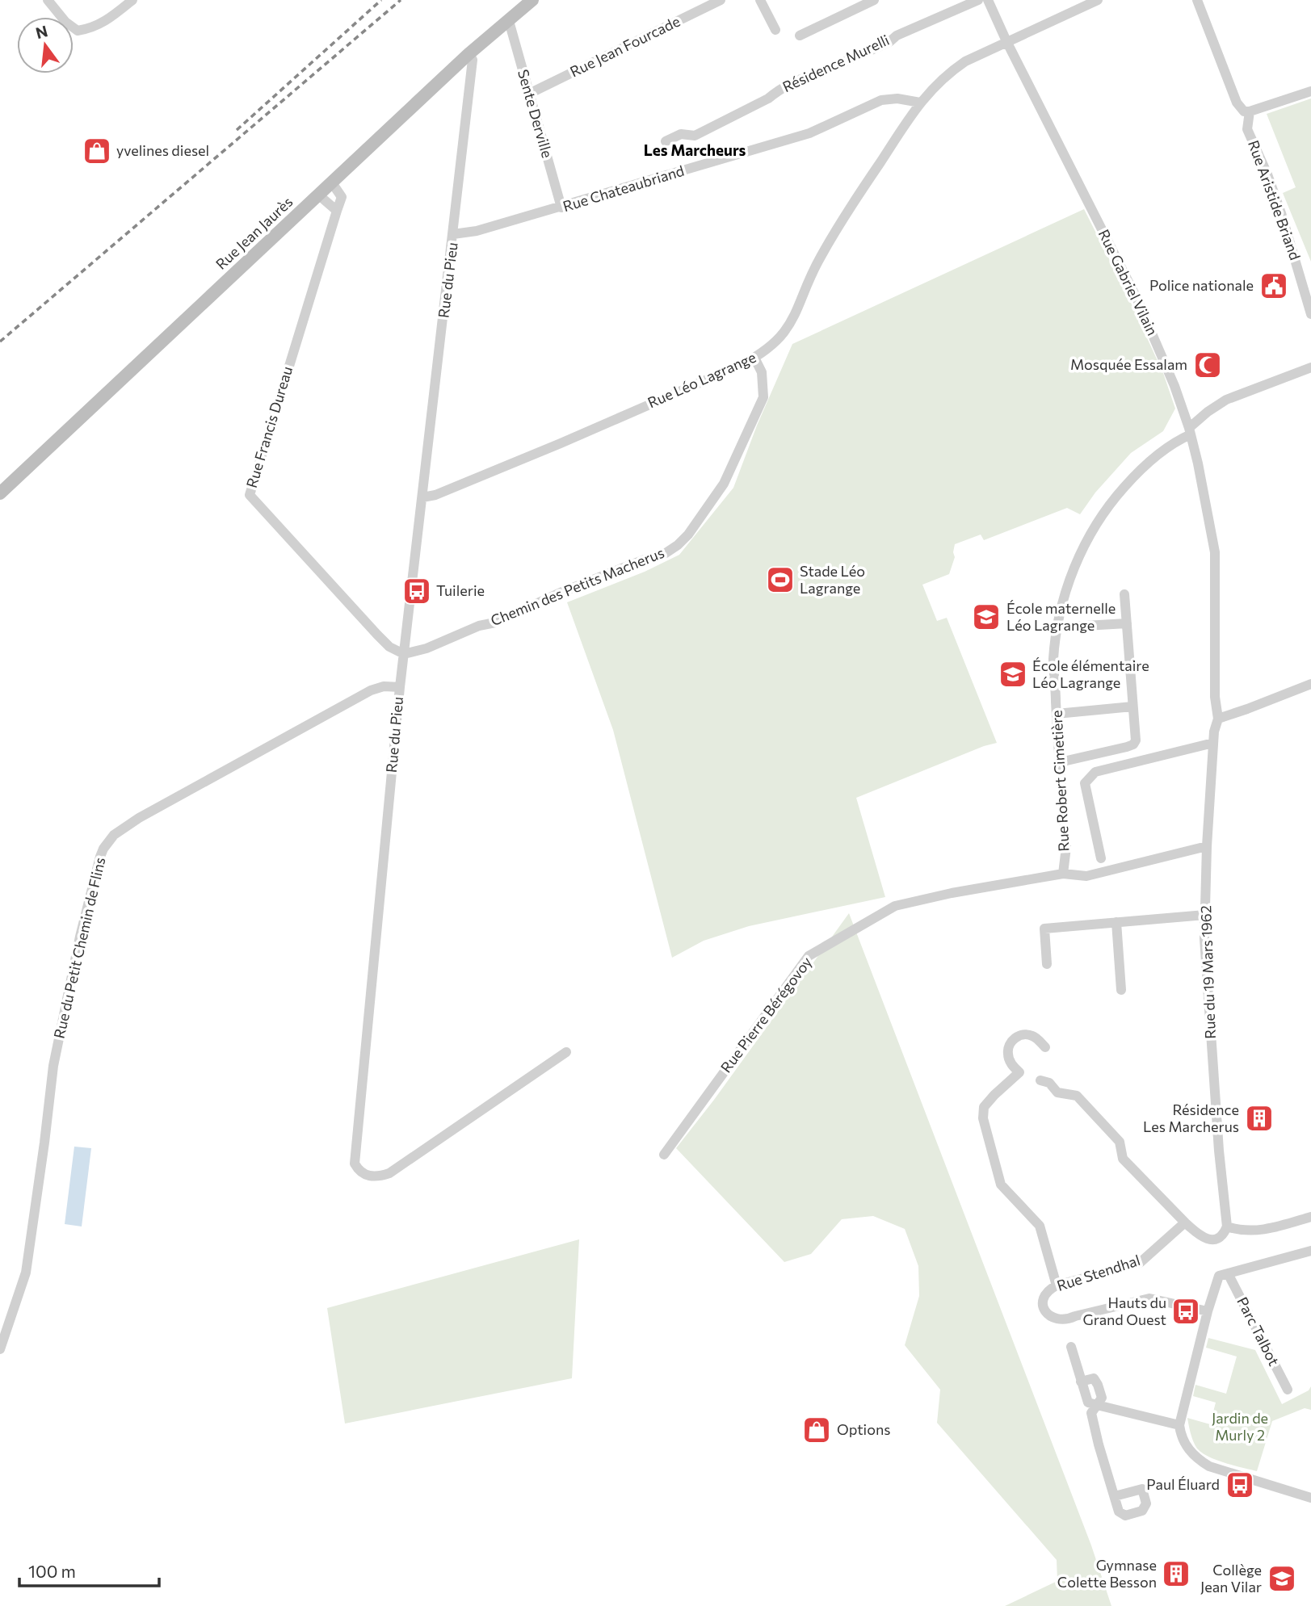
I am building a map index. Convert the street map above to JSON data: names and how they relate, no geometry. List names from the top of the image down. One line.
{"streets":{"main road":["Rue Jean Jaurès"],"street":["Rue Jean Fourcade","Résidence Murelli","Sente Derville","Rue Chateaubriand","Rue Aristide Briand","Rue du Pieu","Rue Gabriel Vilain","Rue Léo Lagrange","Rue Francis Dureau","Chemin des Petits Macherus","Rue Robert Cimetière","Rue du Petit Chemin de Flins","Rue du 19 Mars 1962","Rue Pierre Bérégovoy","Rue Stendhal","Parc Talbot"]},"crossings":[["Rue Jean Fourcade","Sente Derville"],["Sente Derville","Rue Chateaubriand"],["Sente Derville","Rue Jean Jaurès"],["Rue Chateaubriand","Rue du Pieu"],["Rue Chateaubriand","Rue Léo Lagrange"],["Rue Jean Jaurès","Rue du Pieu"],["Rue Jean Jaurès","Rue Francis Dureau"],["Rue du Pieu","Rue Léo Lagrange"],["Rue du Pieu","Rue Francis Dureau"],["Rue du Pieu","Chemin des Petits Macherus"],["Rue du Pieu","Rue du Petit Chemin de Flins"],["Rue Gabriel Vilain","Rue Léo Lagrange"],["Rue Gabriel Vilain","Rue Robert Cimetière"],["Rue Gabriel Vilain","Rue du 19 Mars 1962"],["Rue Léo Lagrange","Chemin des Petits Macherus"],["Rue Francis Dureau","Chemin des Petits Macherus"],["Rue Robert Cimetière","Rue Pierre Bérégovoy"],["Rue du 19 Mars 1962","Rue Pierre Bérégovoy"]],"districts":["Les Marcheurs"],"parks":["Jardin de Murly 2"],"places":{"shop":["yvelines diesel","Options"],"public building":["Police nationale"],"mosque":["Mosquée Essalam"],"sports":["Stade Léo Lagrange"],"bus stop":["Tuilerie","Hauts du Grand Ouest","Paul Éluard"],"school or university":["École maternelle Léo Lagrange","École élémentaire Léo Lagrange","Collège Jean Vilar"],"building":["Résidence Les Marcherus","Gymnase Colette Besson"]},"scale_bar":"100 m","north":"top"}
